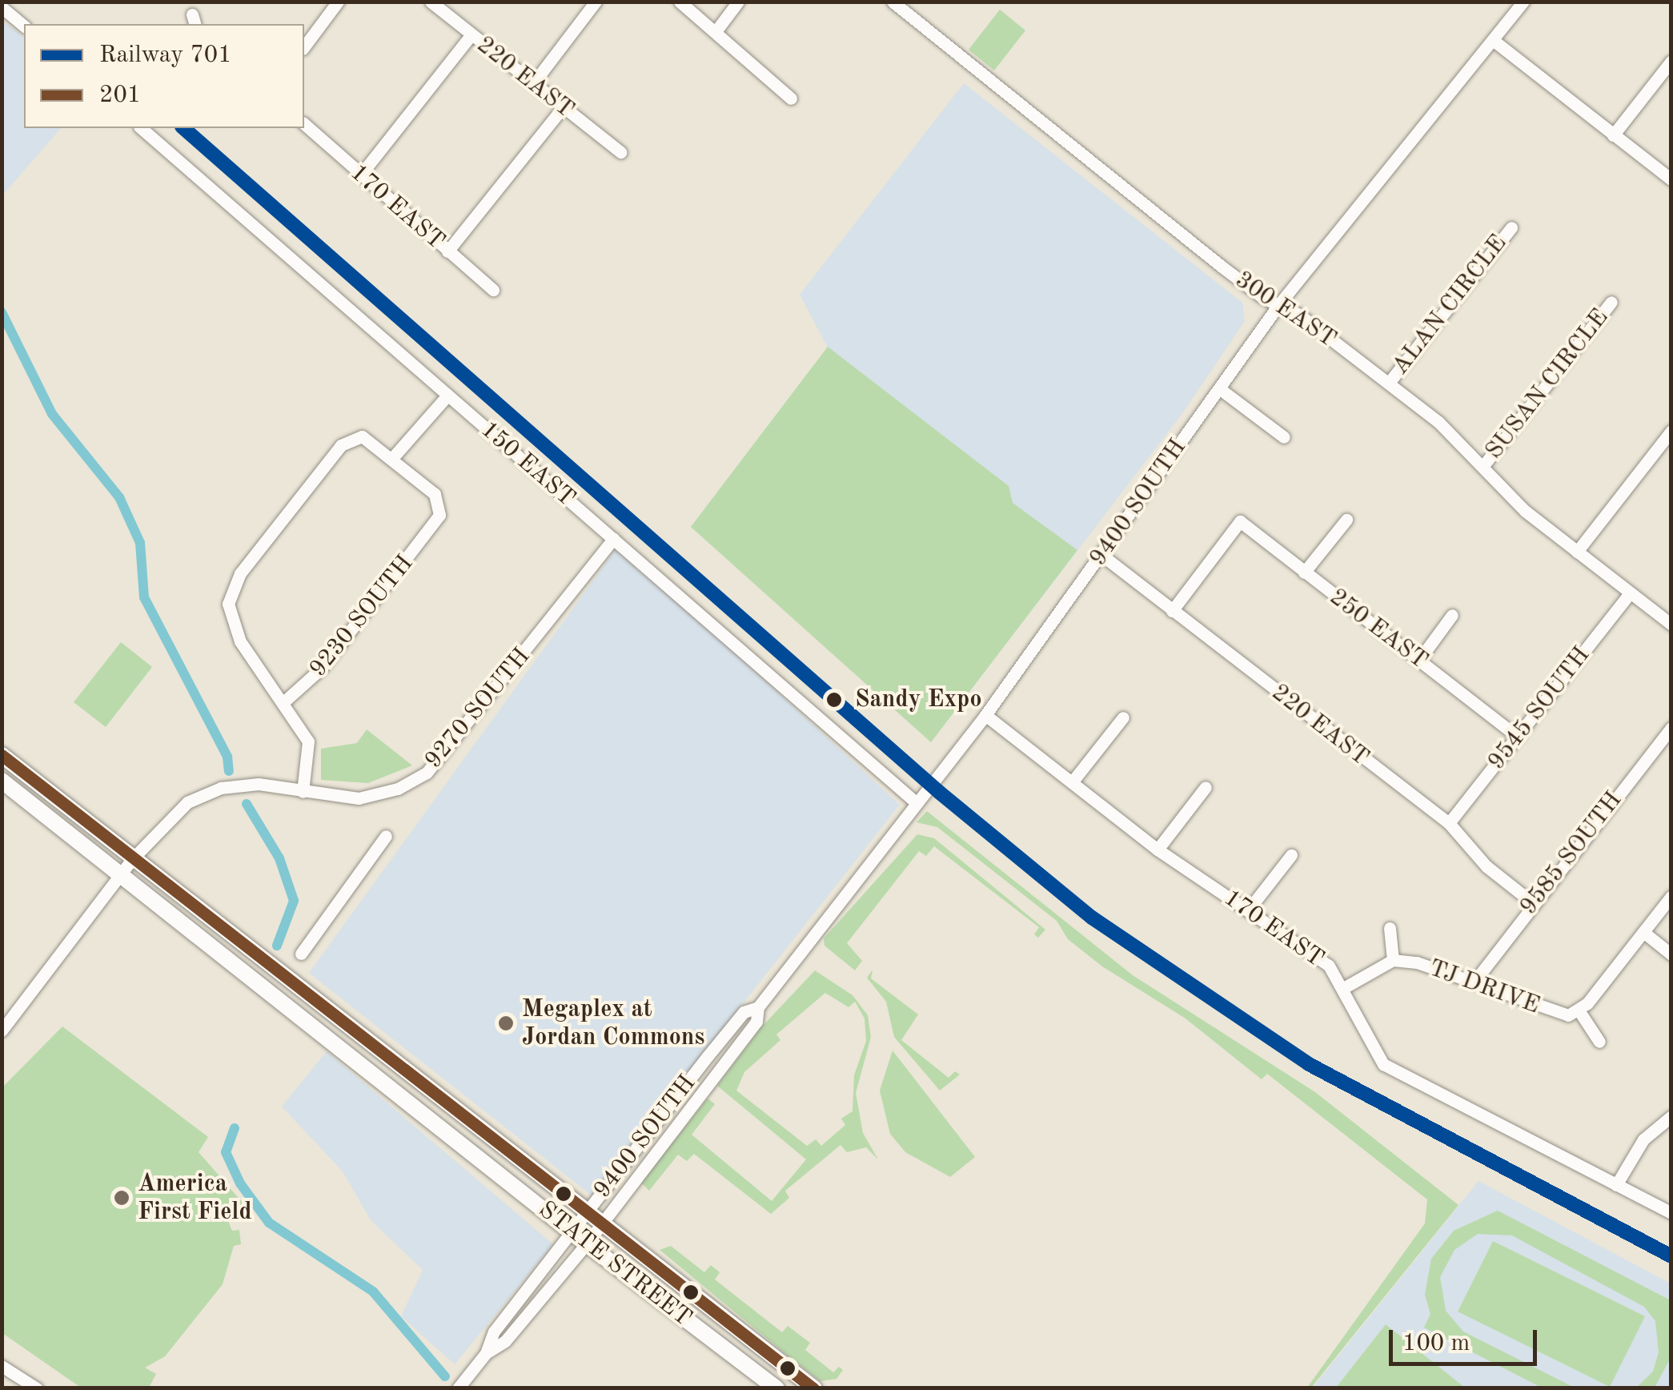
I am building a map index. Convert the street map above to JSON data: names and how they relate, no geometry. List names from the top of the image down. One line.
{"streets":{"main road":["STATE STREET"],"street":["220 EAST","170 EAST","ALAN CIRCLE","300 EAST","SUSAN CIRCLE","150 EAST","9400 SOUTH","9230 SOUTH","250 EAST","9270 SOUTH","9545 SOUTH","9585 SOUTH","TJ DRIVE"]},"crossings":[["220 EAST","9400 SOUTH"],["220 EAST","250 EAST"],["220 EAST","9545 SOUTH"],["220 EAST","9585 SOUTH"],["170 EAST","9400 SOUTH"],["ALAN CIRCLE","300 EAST"],["300 EAST","SUSAN CIRCLE"],["300 EAST","9400 SOUTH"],["300 EAST","9545 SOUTH"],["150 EAST","9400 SOUTH"],["150 EAST","9270 SOUTH"],["9400 SOUTH","STATE STREET"],["250 EAST","9545 SOUTH"],["9270 SOUTH","STATE STREET"],["9585 SOUTH","TJ DRIVE"]],"places":["Sandy Expo","Megaplex at Jordan Commons","America First Field"],"lines":["rail line 701","transit line 201"],"legend":["Railway 701","201"],"scale_bar":"100 m"}
